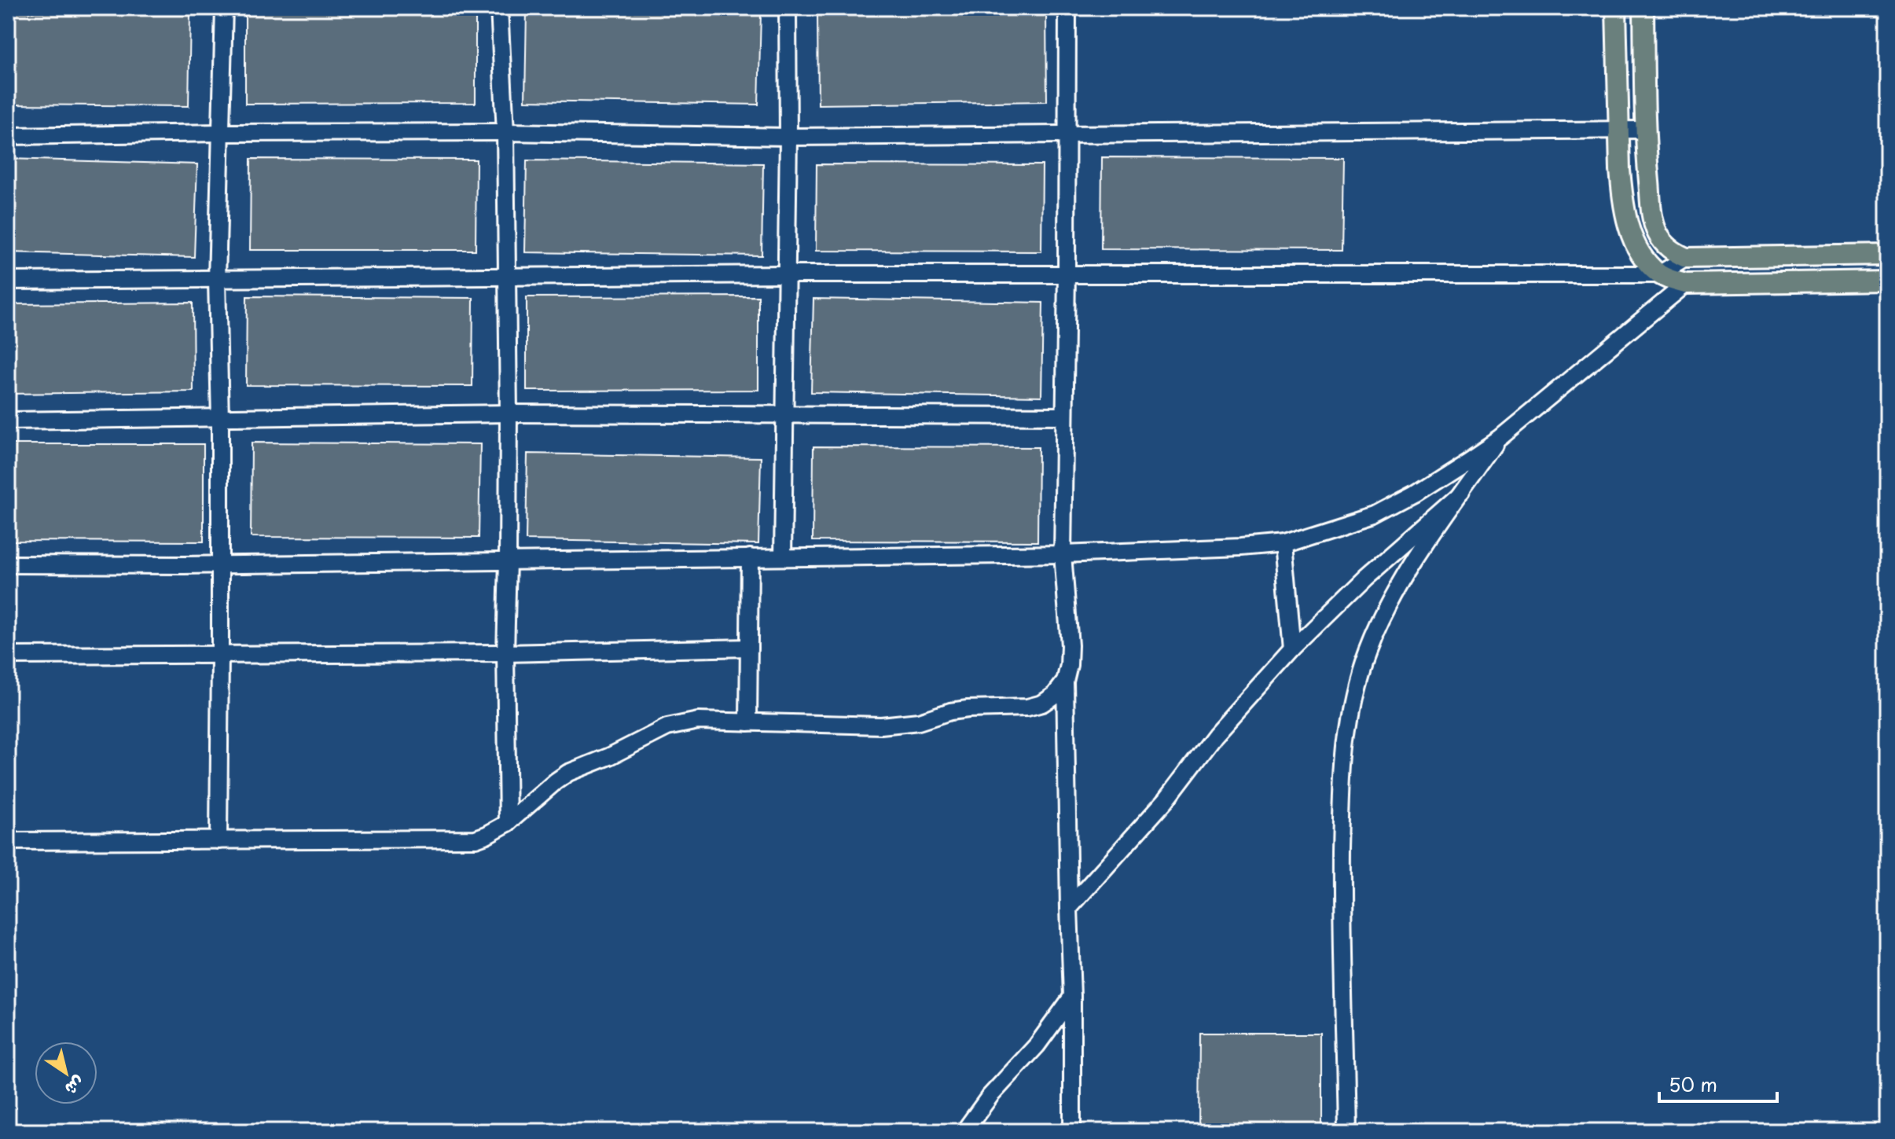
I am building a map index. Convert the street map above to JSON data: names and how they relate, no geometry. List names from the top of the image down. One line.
{"scale_bar":"50 m","north":"bottom right"}
